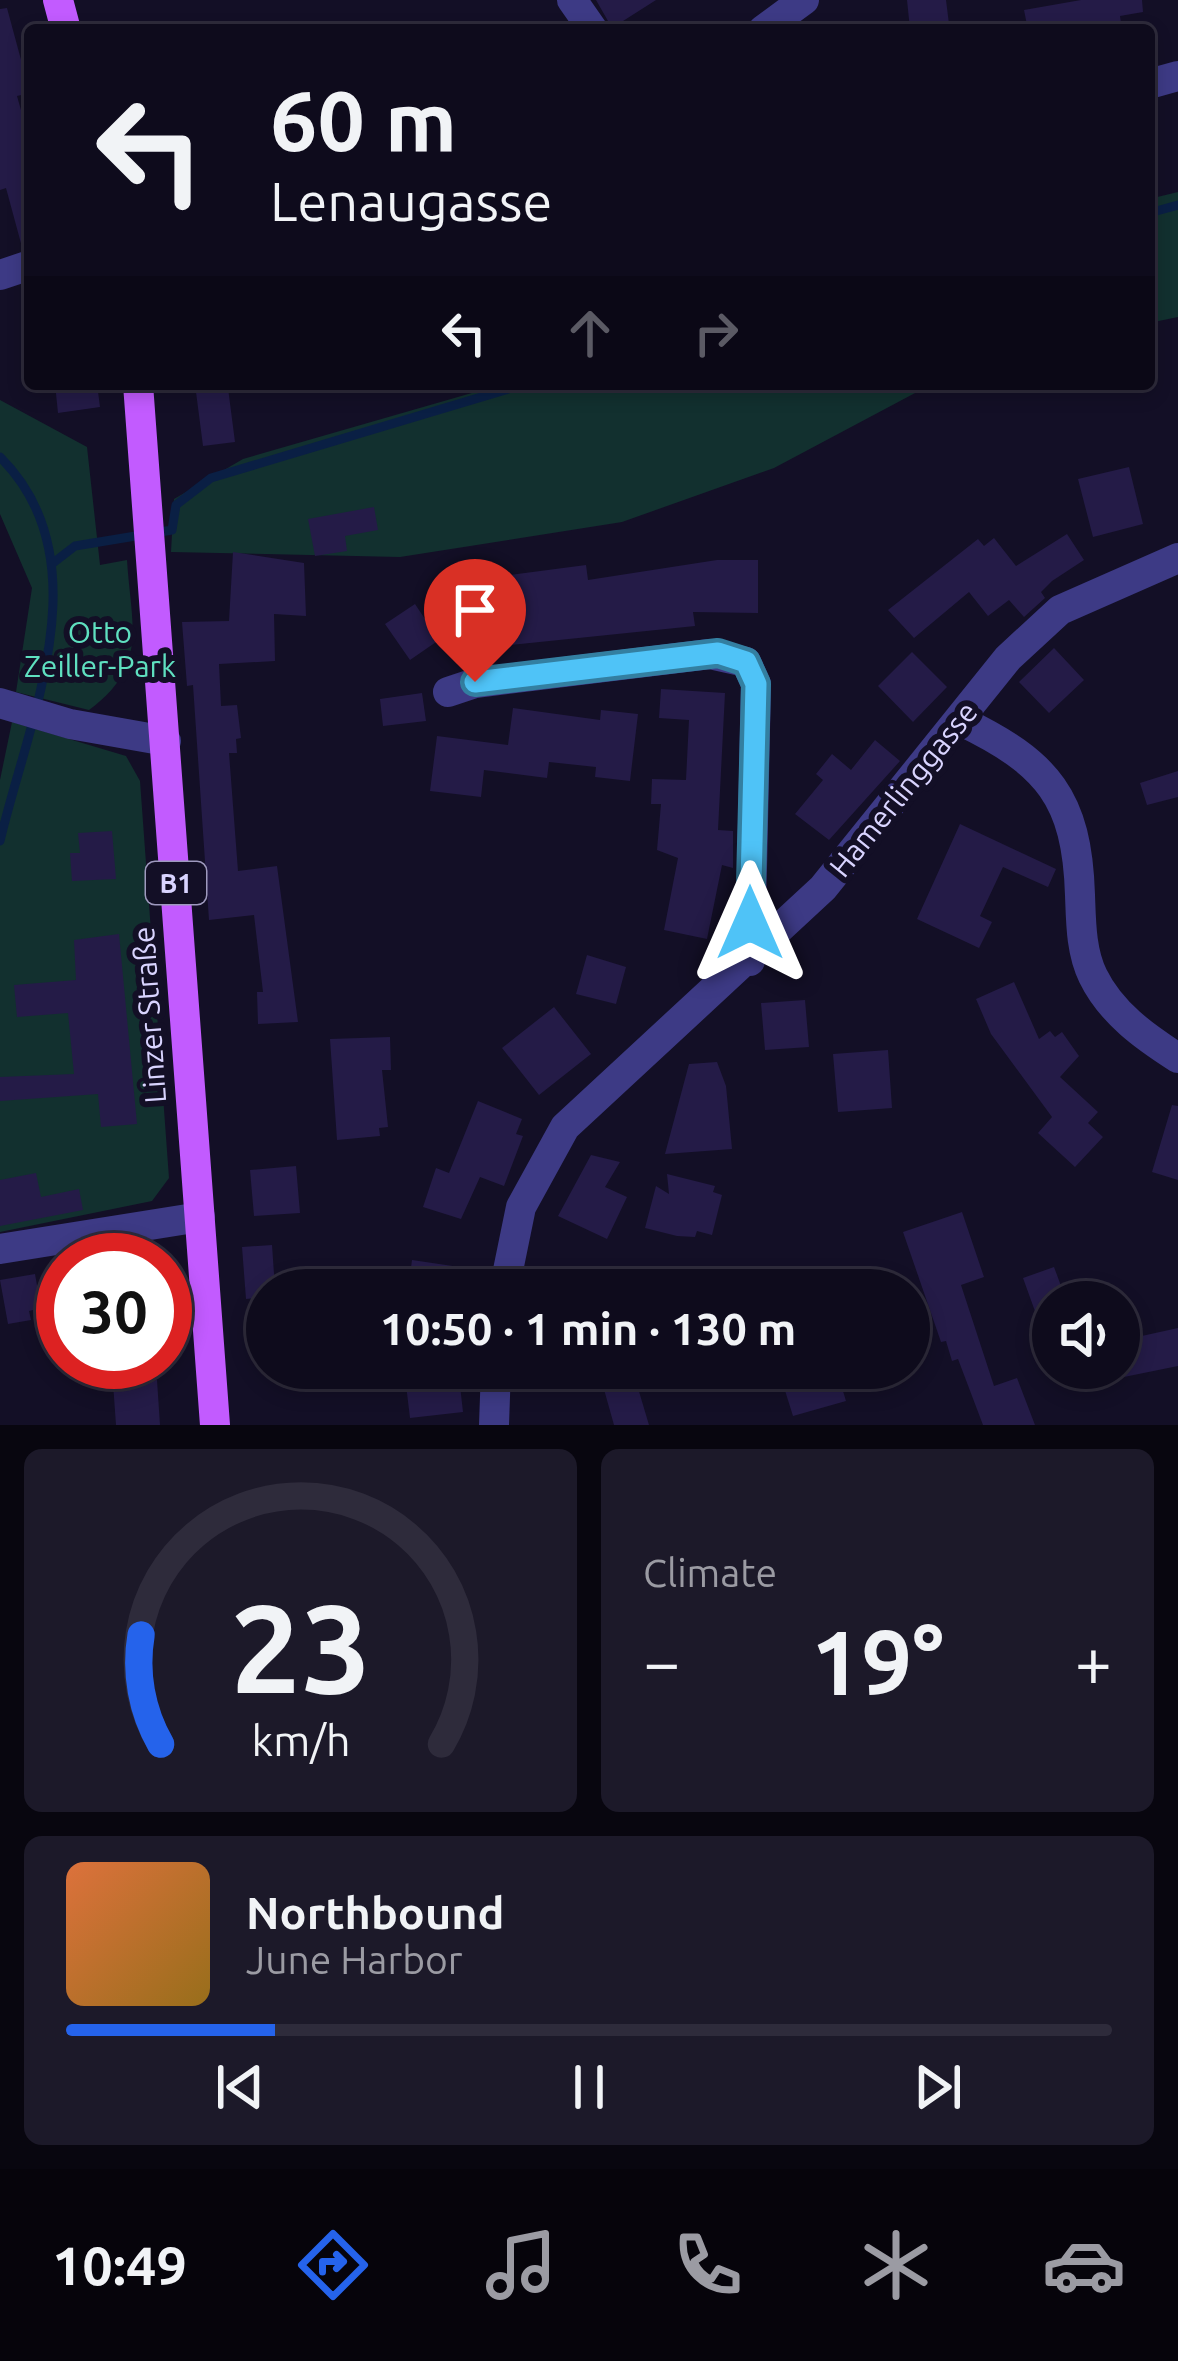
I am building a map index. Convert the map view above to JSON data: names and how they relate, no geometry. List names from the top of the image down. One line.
{"streets":{"main road":["B1","Linzer Straße"],"street":["Hamerlinggasse"]},"parks":["Otto Zeiller-Park"],"page":{"turn":["60 m","Lenaugasse"],"limit":"30","trip":"10:50 · 1 min · 130 m","tile":"Climate","heat":["−","19°","+"],"song":["Northbound","June Harbor"],"tabs":"10:49","gauge":["23","km/h"]}}
